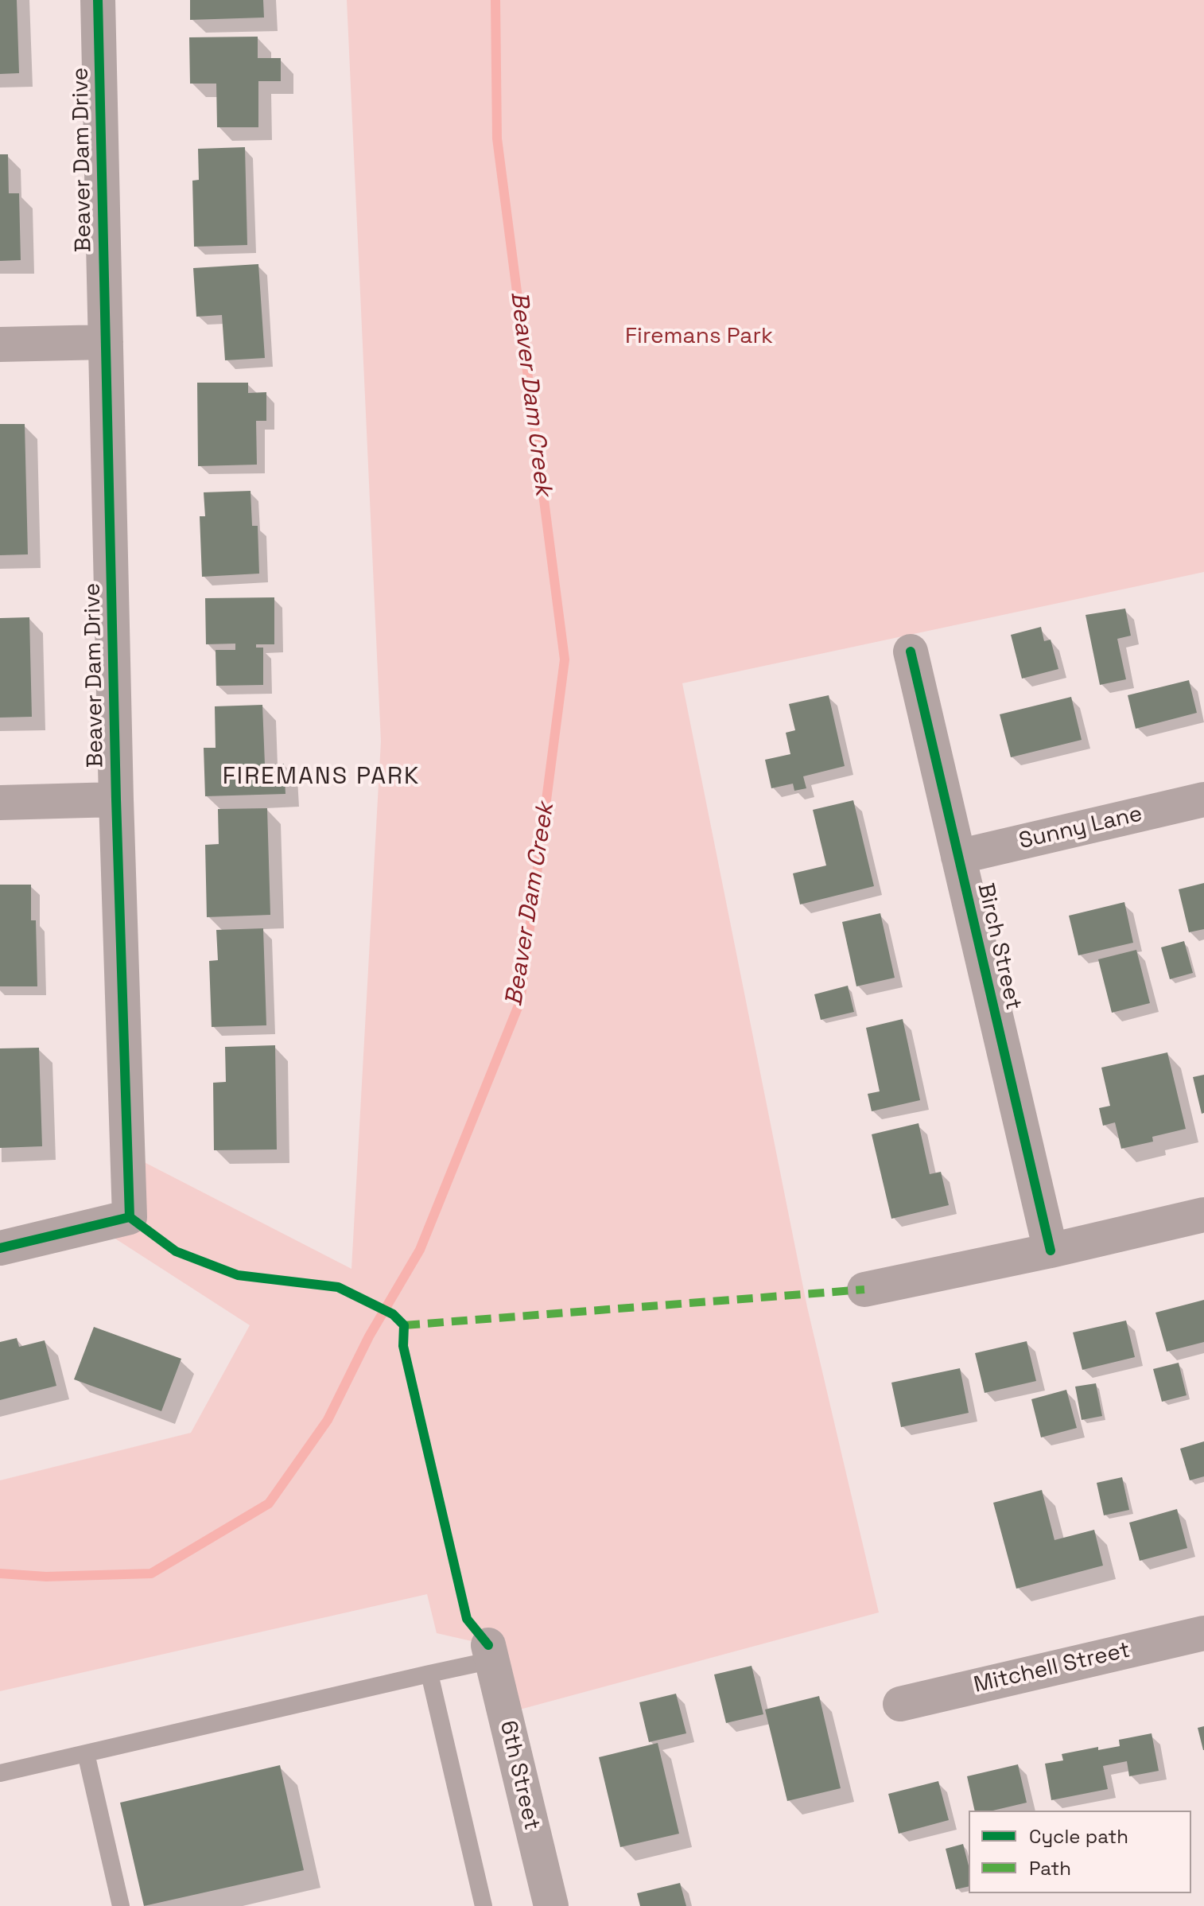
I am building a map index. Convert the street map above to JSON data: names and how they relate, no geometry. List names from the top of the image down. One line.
{"streets":{"street":["Beaver Dam Drive","Sunny Lane","Birch Street","Mitchell Street","6th Street"]},"crossings":[["Sunny Lane","Birch Street"]],"districts":["FIREMANS PARK"],"water":["Beaver Dam Creek"],"parks":["Firemans Park"],"legend":["Cycle path","Path"]}
